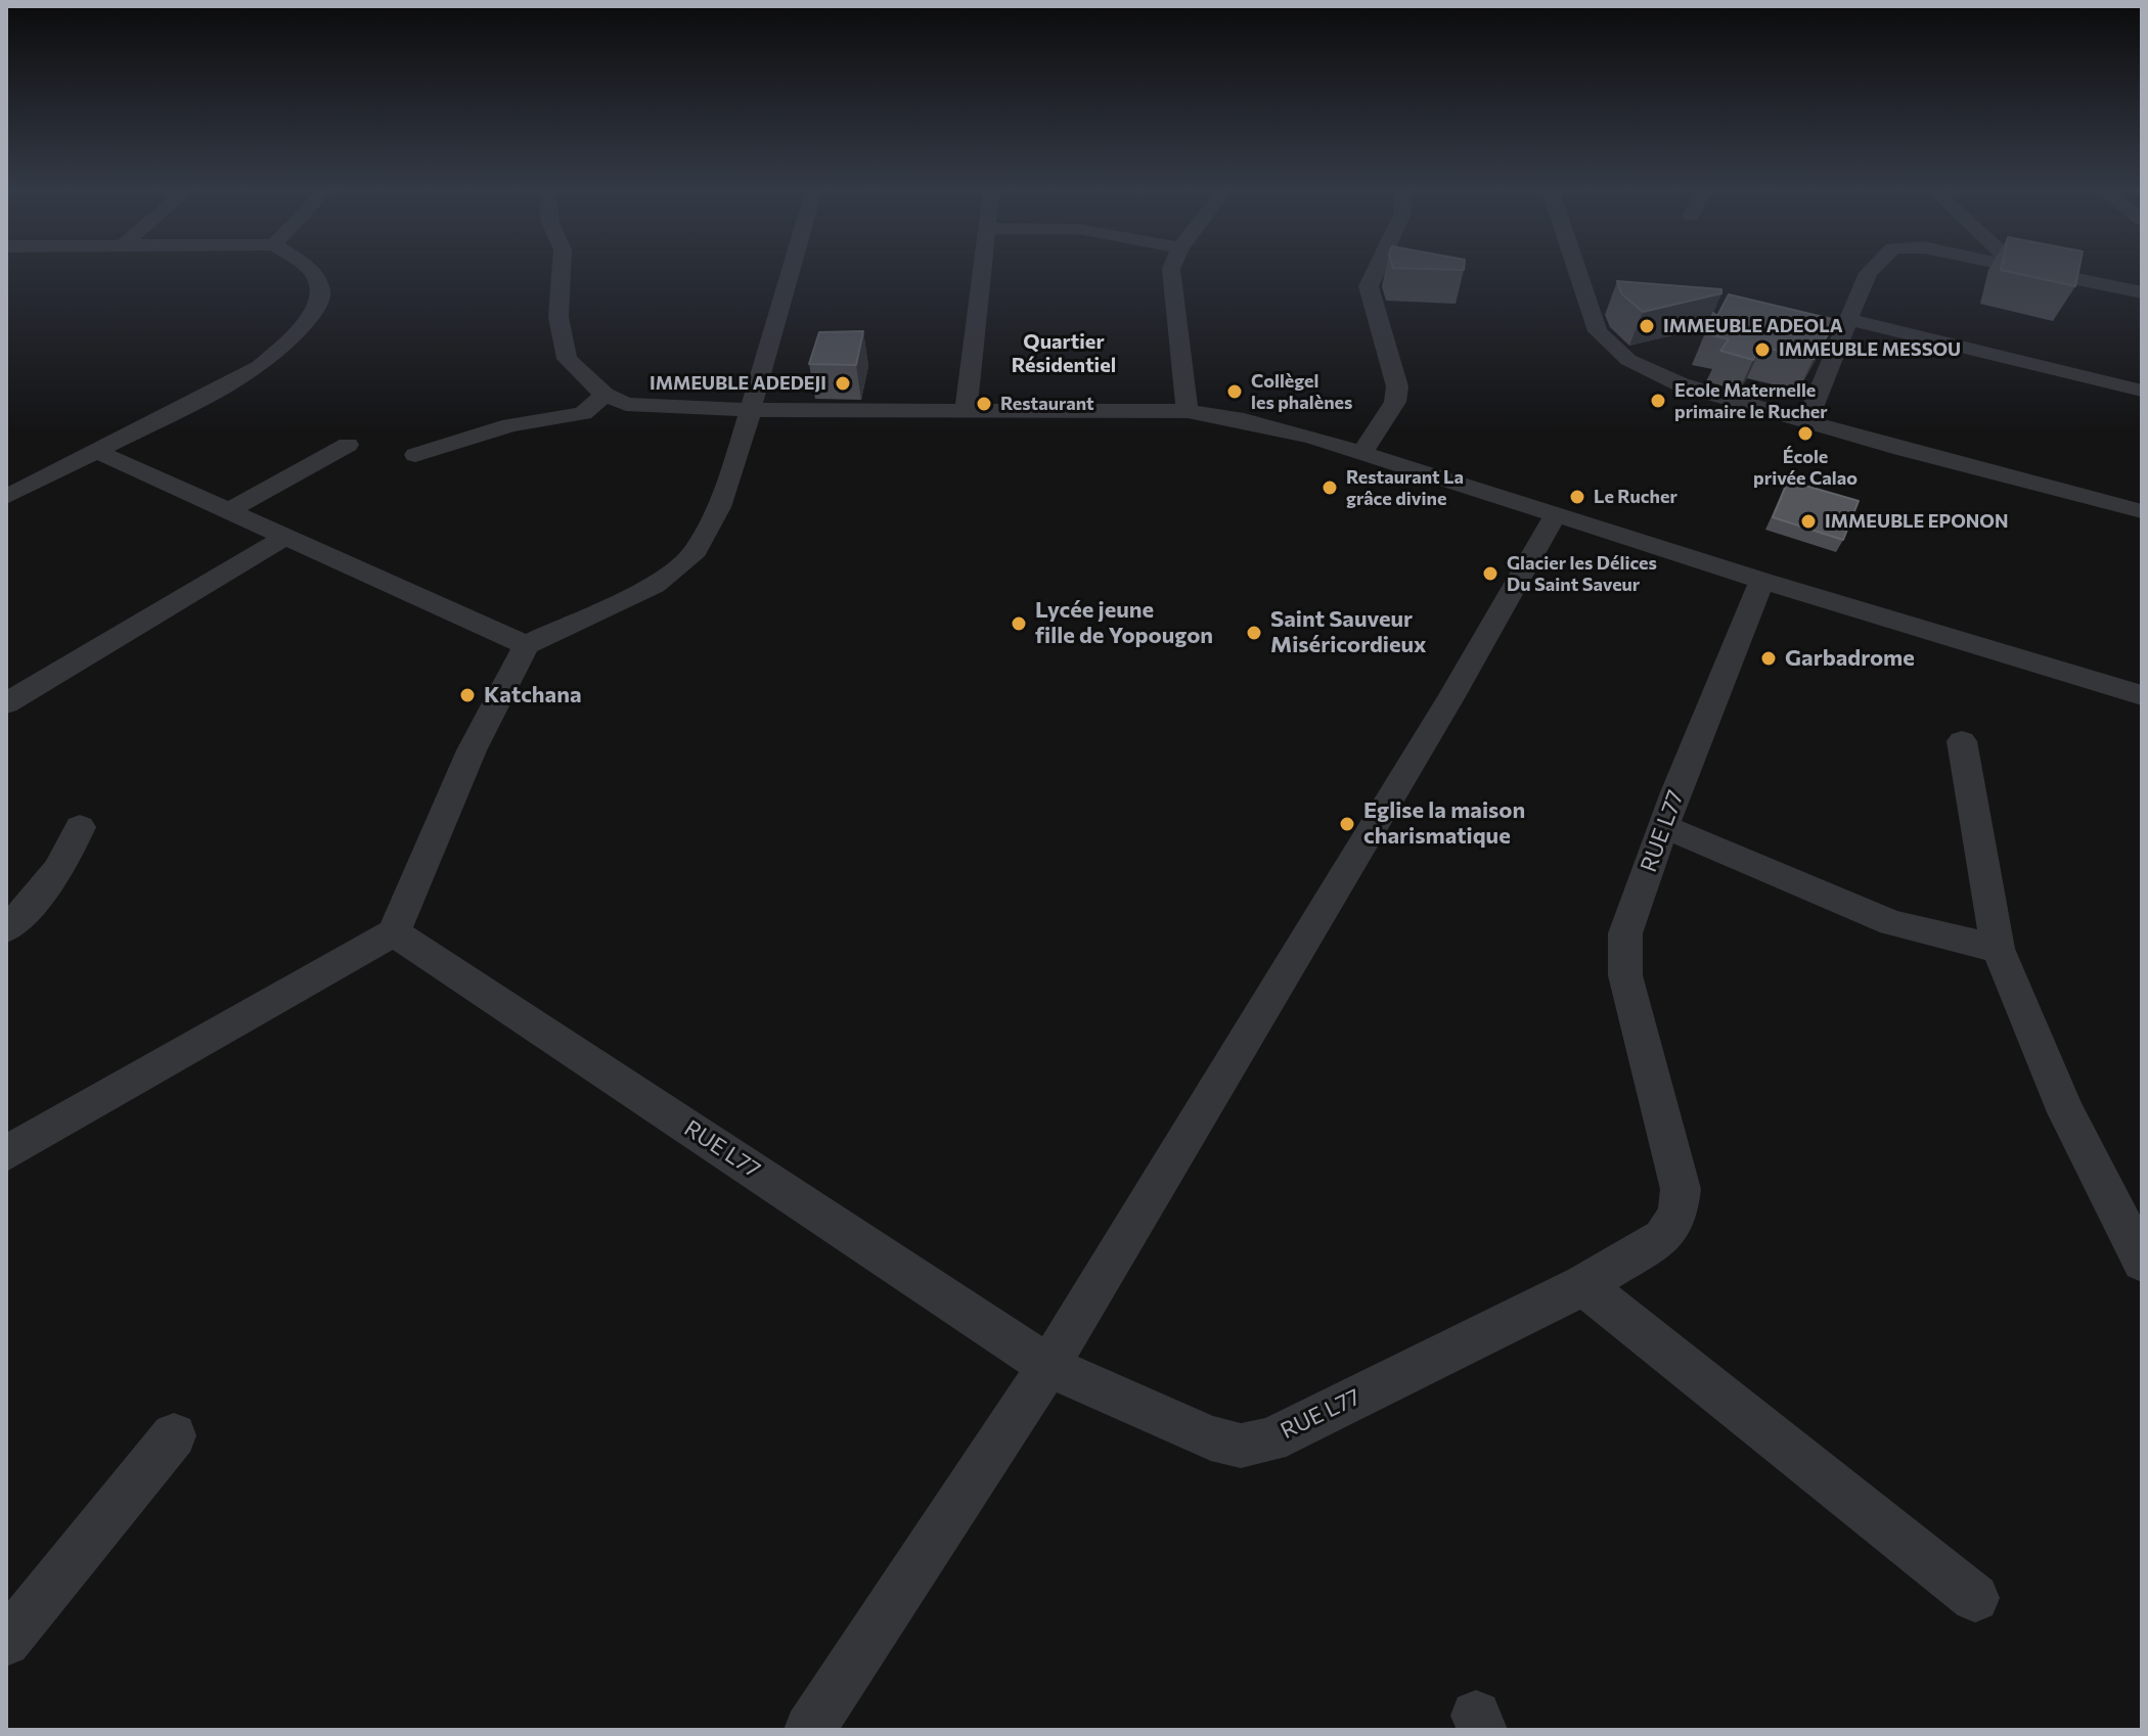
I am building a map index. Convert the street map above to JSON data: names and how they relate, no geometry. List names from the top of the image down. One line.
{"streets":{"street":["RUE L77"]},"districts":["Quartier Résidentiel"],"places":["IMMEUBLE ADEOLA","IMMEUBLE MESSOU","IMMEUBLE ADEDEJI","Collègel les phalènes","Ecole Maternelle primaire le Rucher","Restaurant","École privée Calao","Restaurant La grâce divine","Le Rucher","IMMEUBLE EPONON","Glacier les Délices Du Saint Saveur","Lycée jeune fille de Yopougon","Saint Sauveur Miséricordieux","Garbadrome","Katchana","Eglise la maison charismatique"]}
